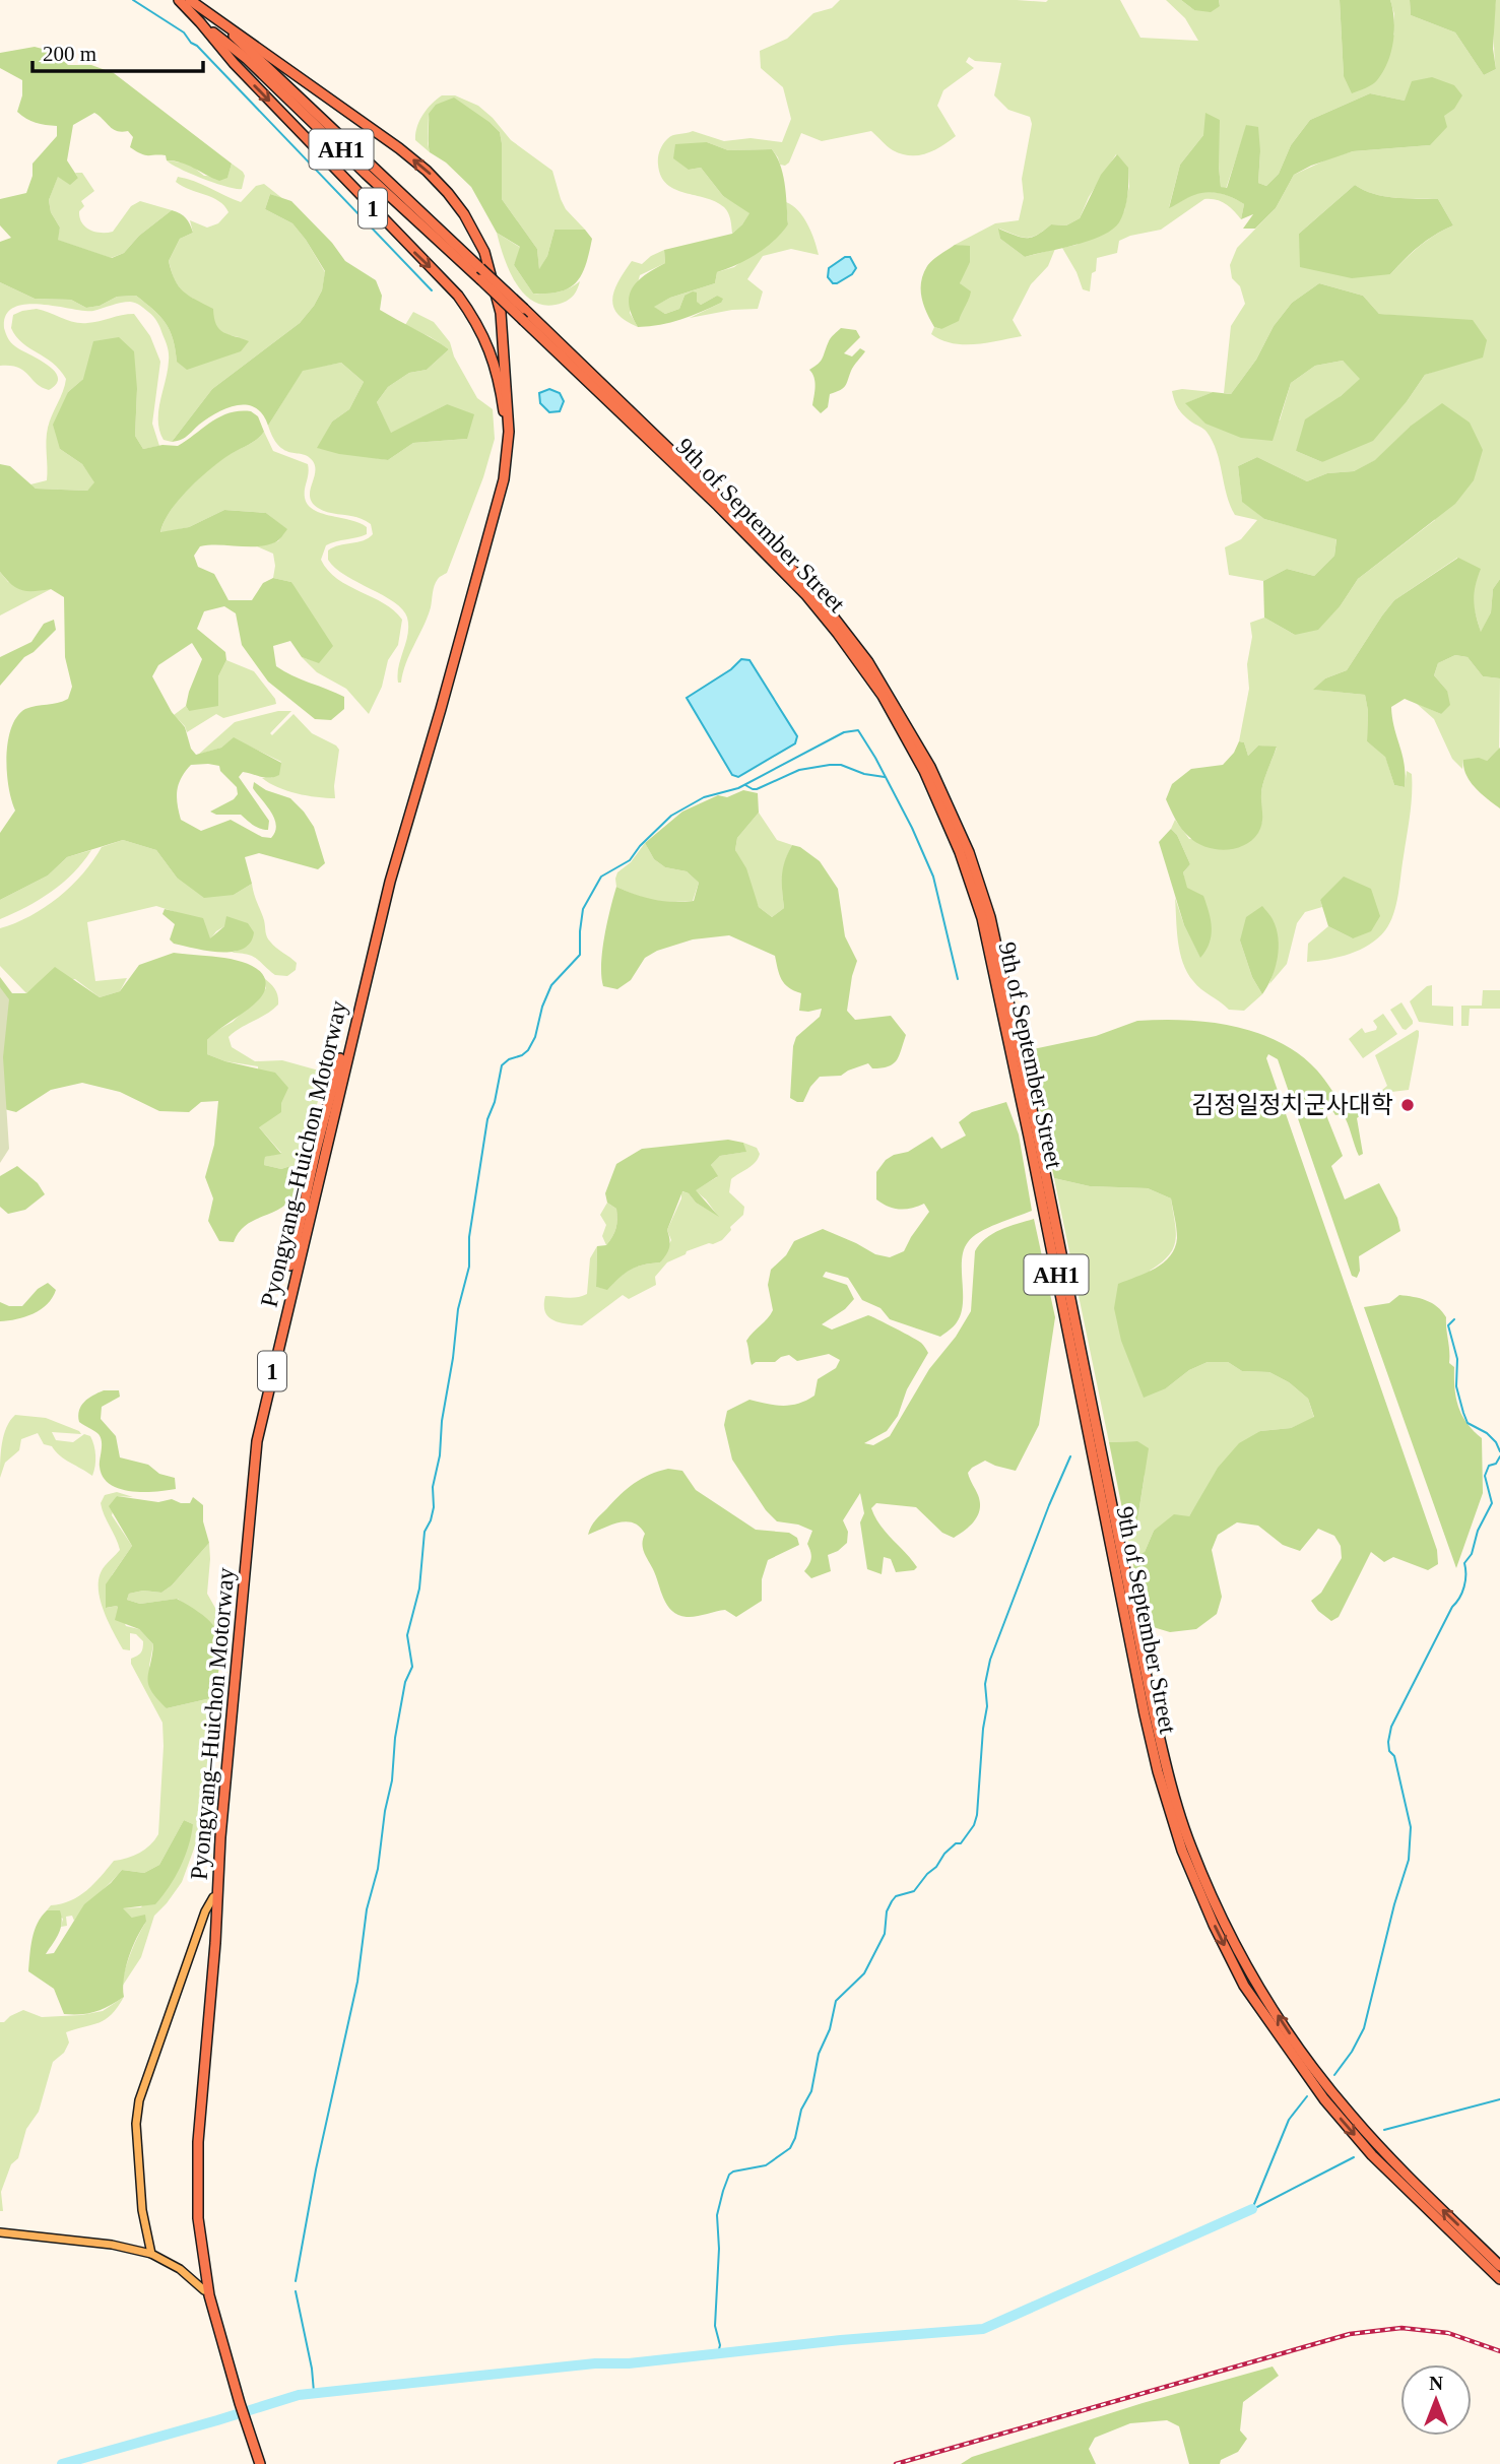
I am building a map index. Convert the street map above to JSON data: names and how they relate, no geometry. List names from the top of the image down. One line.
{"streets":{"highway":["AH1","1","9th of September Street","Pyongyang–Huichon Motorway"]},"crossings":[["9th of September Street","Pyongyang–Huichon Motorway"]],"places":["김정일정치군사대학"],"scale_bar":"200 m","north":"top"}
